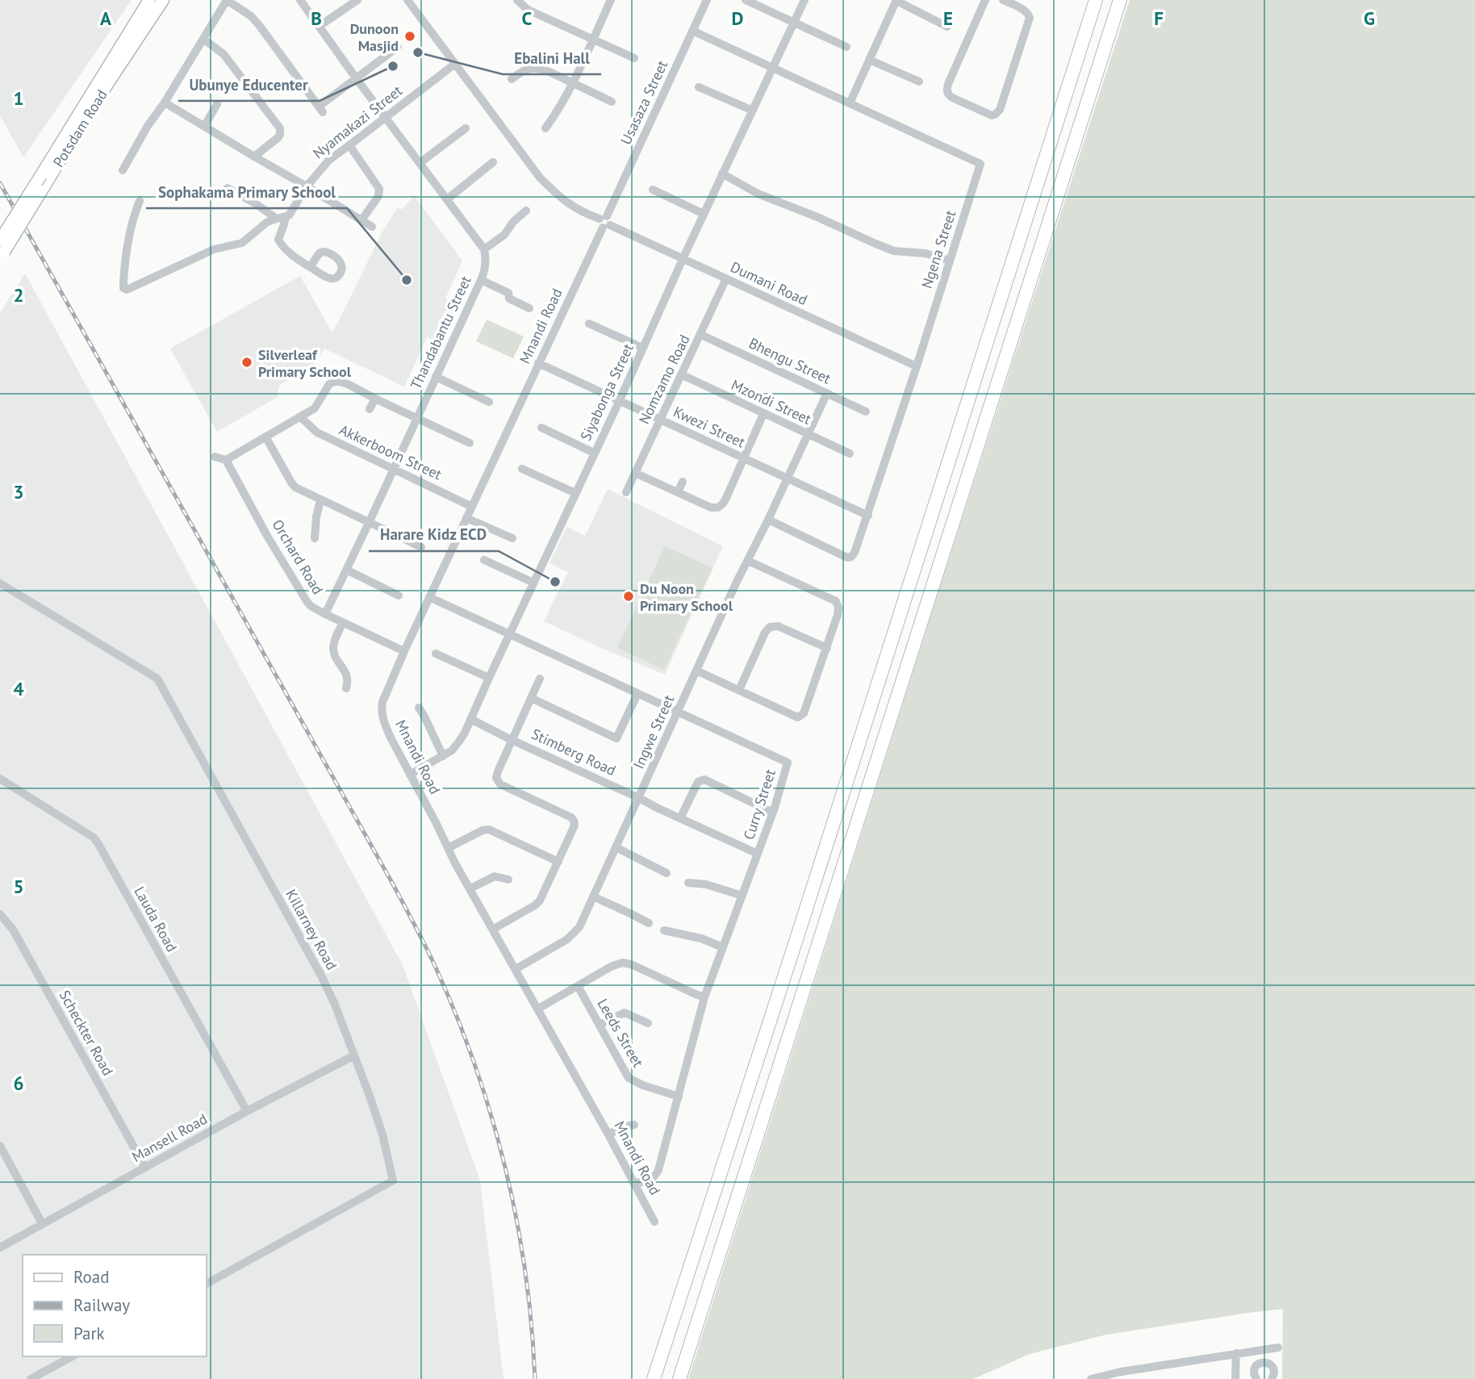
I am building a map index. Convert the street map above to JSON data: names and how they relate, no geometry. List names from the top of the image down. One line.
{"streets":{"main road":["Potsdam Road"],"street":["Usasaza Street","Nyamakazi Street","Ngena Street","Dumani Road","Mnandi Road","Thandabantu Street","Bhengu Street","Nomzamo Road","Siyabonga Street","Mzondi Street","Kwezi Street","Akkerboom Street","Orchard Road","Ingwe Street","Stimberg Road","Curry Street","Lauda Road","Killarney Road","Scheckter Road","Leeds Street","Mansell Road"]},"crossings":[["Usasaza Street","Ngena Street"],["Usasaza Street","Dumani Road"],["Usasaza Street","Mnandi Road"],["Nyamakazi Street","Dumani Road"],["Ngena Street","Dumani Road"],["Ngena Street","Siyabonga Street"],["Ngena Street","Kwezi Street"],["Ngena Street","Ingwe Street"],["Dumani Road","Mnandi Road"],["Dumani Road","Nomzamo Road"],["Dumani Road","Siyabonga Street"],["Mnandi Road","Siyabonga Street"],["Mnandi Road","Kwezi Street"],["Mnandi Road","Akkerboom Street"],["Mnandi Road","Orchard Road"],["Mnandi Road","Ingwe Street"],["Mnandi Road","Curry Street"],["Thandabantu Street","Akkerboom Street"],["Thandabantu Street","Orchard Road"],["Bhengu Street","Nomzamo Road"],["Bhengu Street","Ingwe Street"],["Nomzamo Road","Mzondi Street"],["Nomzamo Road","Kwezi Street"],["Siyabonga Street","Kwezi Street"],["Siyabonga Street","Stimberg Road"],["Siyabonga Street","Curry Street"],["Mzondi Street","Ingwe Street"],["Kwezi Street","Ingwe Street"],["Ingwe Street","Stimberg Road"],["Ingwe Street","Curry Street"],["Stimberg Road","Curry Street"],["Curry Street","Leeds Street"],["Lauda Road","Mansell Road"],["Killarney Road","Mansell Road"],["Scheckter Road","Mansell Road"]],"places":["Dunoon Masjid","Ebalini Hall","Ubunye Educenter","Sophakama Primary School","Silverleaf Primary School","Harare Kidz ECD","Du Noon Primary School"],"legend":["Road","Railway","Park"],"grid":{"columns":["A","B","C","D","E","F","G"],"rows":["1","2","3","4","5","6"]}}
